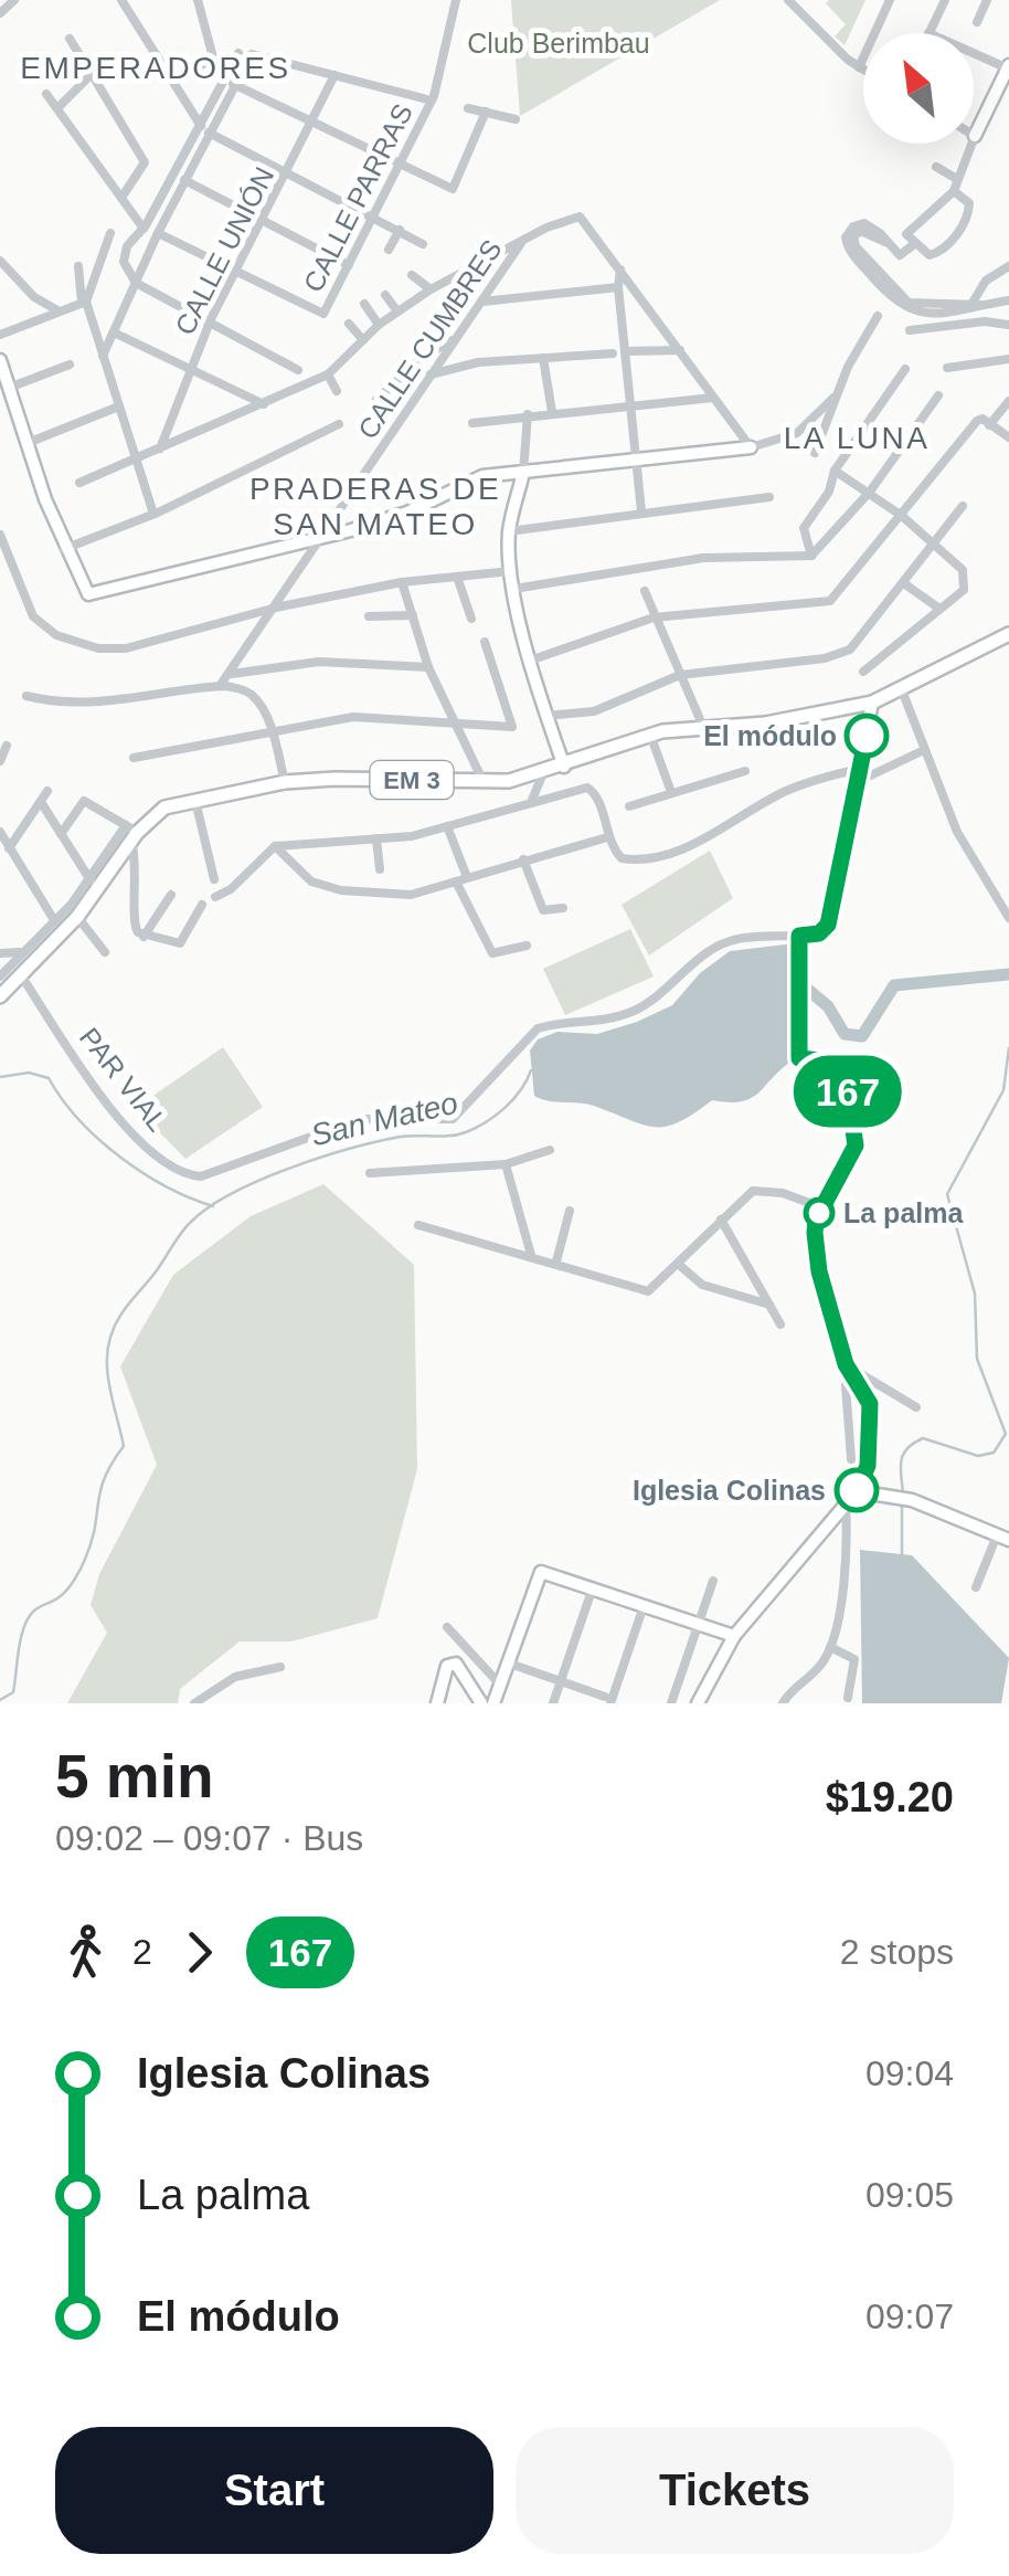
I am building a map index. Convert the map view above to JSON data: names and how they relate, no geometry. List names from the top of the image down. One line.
{"streets":{"main road":["EM 3"],"street":["CALLE PARRAS","CALLE UNIÓN","CALLE CUMBRES","PAR VIAL"]},"crossings":[["CALLE PARRAS","CALLE UNIÓN"],["EM 3","PAR VIAL"]],"districts":["EMPERADORES","LA LUNA","PRADERAS DE SAN MATEO"],"water":["San Mateo"],"parks":["Club Berimbau"],"places":["El módulo","La palma","Iglesia Colinas"],"lines":["bus line 167"],"north":"top left","page":{"on_map":"167","heading":["5 min","09:02 – 09:07 · Bus","$19.20"],"legs":["2","167","2 stops"],"list":[{"name":"Iglesia Colinas","value":"09:04"},{"name":"La palma","value":"09:05"},{"name":"El módulo","value":"09:07"}],"buttons":["Start","Tickets"]}}
